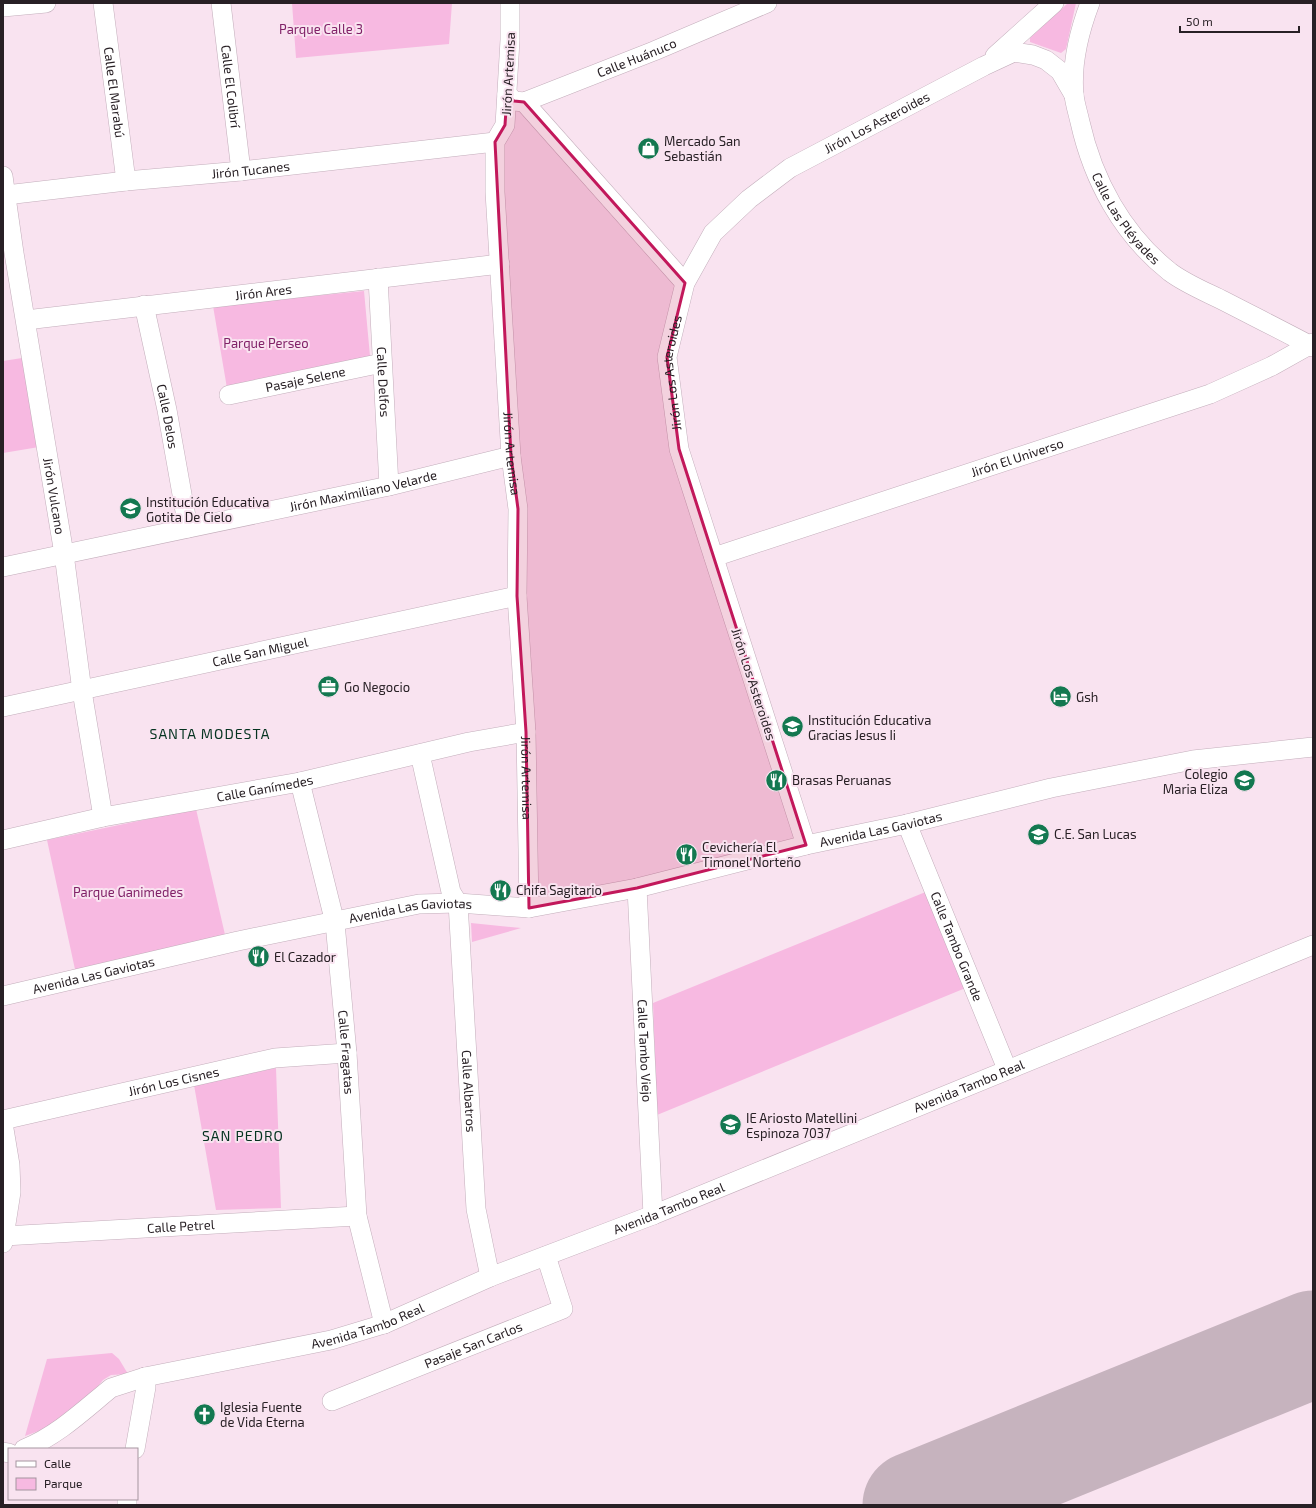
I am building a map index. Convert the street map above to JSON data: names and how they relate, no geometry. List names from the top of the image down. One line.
{"streets":{"street":["Calle Huánuco","Jirón Artemisa","Calle El Colibrí","Calle El Marabú","Jirón Los Asteroides","Jirón Tucanes","Calle Las Pléyades","Jirón Ares","Pasaje Selene","Calle Delfos","Calle Delos","Jirón El Universo","Jirón Maximiliano Velarde","Jirón Vulcano","Calle San Miguel","Calle Ganímedes","Avenida Las Gaviotas","Calle Tambo Grande","Calle Tambo Viejo","Calle Fragatas","Jirón Los Cisnes","Avenida Tambo Real","Calle Albatros","Calle Petrel","Pasaje San Carlos"]},"crossings":[["Jirón Artemisa","Jirón Tucanes"],["Jirón Artemisa","Jirón Ares"],["Jirón Artemisa","Jirón Maximiliano Velarde"],["Jirón Artemisa","Calle San Miguel"],["Jirón Artemisa","Calle Ganímedes"],["Jirón Artemisa","Avenida Las Gaviotas"],["Calle El Colibrí","Jirón Tucanes"],["Calle El Marabú","Jirón Tucanes"],["Jirón Los Asteroides","Jirón El Universo"],["Jirón Los Asteroides","Avenida Las Gaviotas"],["Jirón Tucanes","Jirón Vulcano"],["Calle Las Pléyades","Jirón El Universo"],["Jirón Ares","Calle Delfos"],["Jirón Ares","Calle Delos"],["Jirón Ares","Jirón Vulcano"],["Pasaje Selene","Calle Delfos"],["Calle Delfos","Jirón Maximiliano Velarde"],["Calle Delos","Jirón Maximiliano Velarde"],["Jirón Maximiliano Velarde","Jirón Vulcano"],["Jirón Vulcano","Calle San Miguel"],["Jirón Vulcano","Calle Ganímedes"],["Calle Ganímedes","Calle Fragatas"],["Calle Ganímedes","Calle Albatros"],["Avenida Las Gaviotas","Calle Tambo Grande"],["Avenida Las Gaviotas","Calle Tambo Viejo"],["Avenida Las Gaviotas","Calle Fragatas"],["Avenida Las Gaviotas","Calle Albatros"],["Calle Tambo Grande","Avenida Tambo Real"],["Calle Tambo Viejo","Avenida Tambo Real"],["Calle Fragatas","Jirón Los Cisnes"],["Calle Fragatas","Avenida Tambo Real"],["Calle Fragatas","Calle Petrel"],["Avenida Tambo Real","Calle Albatros"],["Avenida Tambo Real","Pasaje San Carlos"]],"districts":["SANTA MODESTA","SAN PEDRO"],"parks":["Parque Calle 3","Parque Perseo","Parque Ganimedes"],"places":{"shop":["Mercado San Sebastián"],"school or university":["Institución Educativa Gotita De Cielo","Institución Educativa Gracias Jesus Ii","Colegio Maria Eliza","C.E. San Lucas","IE Ariosto Matellini Espinoza 7037"],"office":["Go Negocio"],"hotel":["Gsh"],"restaurant":["Brasas Peruanas","Cevichería El Timonel Norteño","Chifa Sagitario","El Cazador"],"church":["Iglesia Fuente de Vida Eterna"]},"legend":["Calle","Parque"],"scale_bar":"50 m"}
